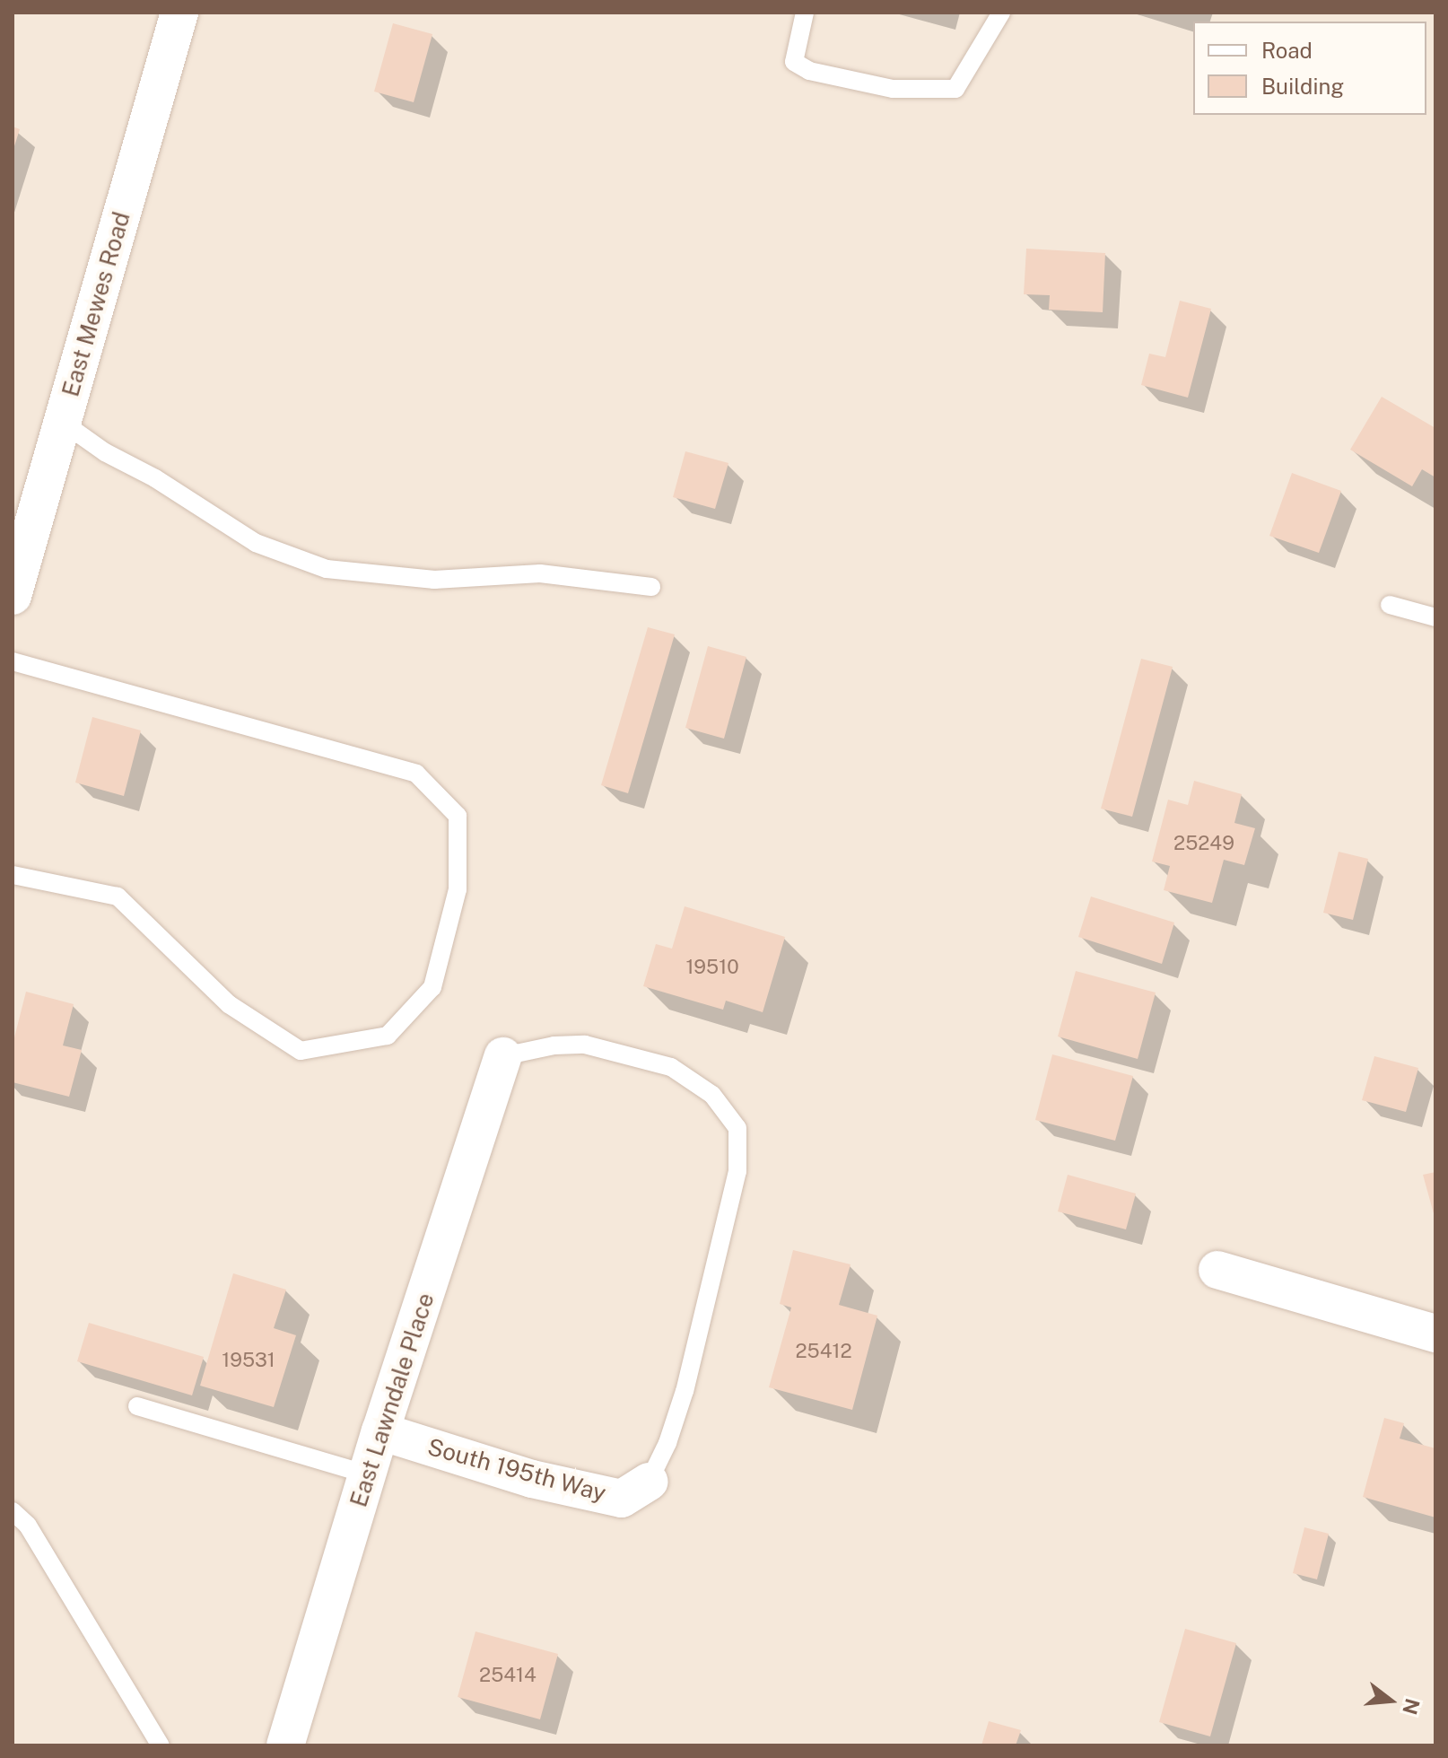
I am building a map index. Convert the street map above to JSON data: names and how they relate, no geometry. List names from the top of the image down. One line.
{"streets":{"street":["East Mewes Road","East Lawndale Place","South 195th Way"]},"crossings":[["East Lawndale Place","South 195th Way"]],"house_numbers":["25249","19510","25412","19531","25414"],"legend":["Road","Building"],"north":"right"}
